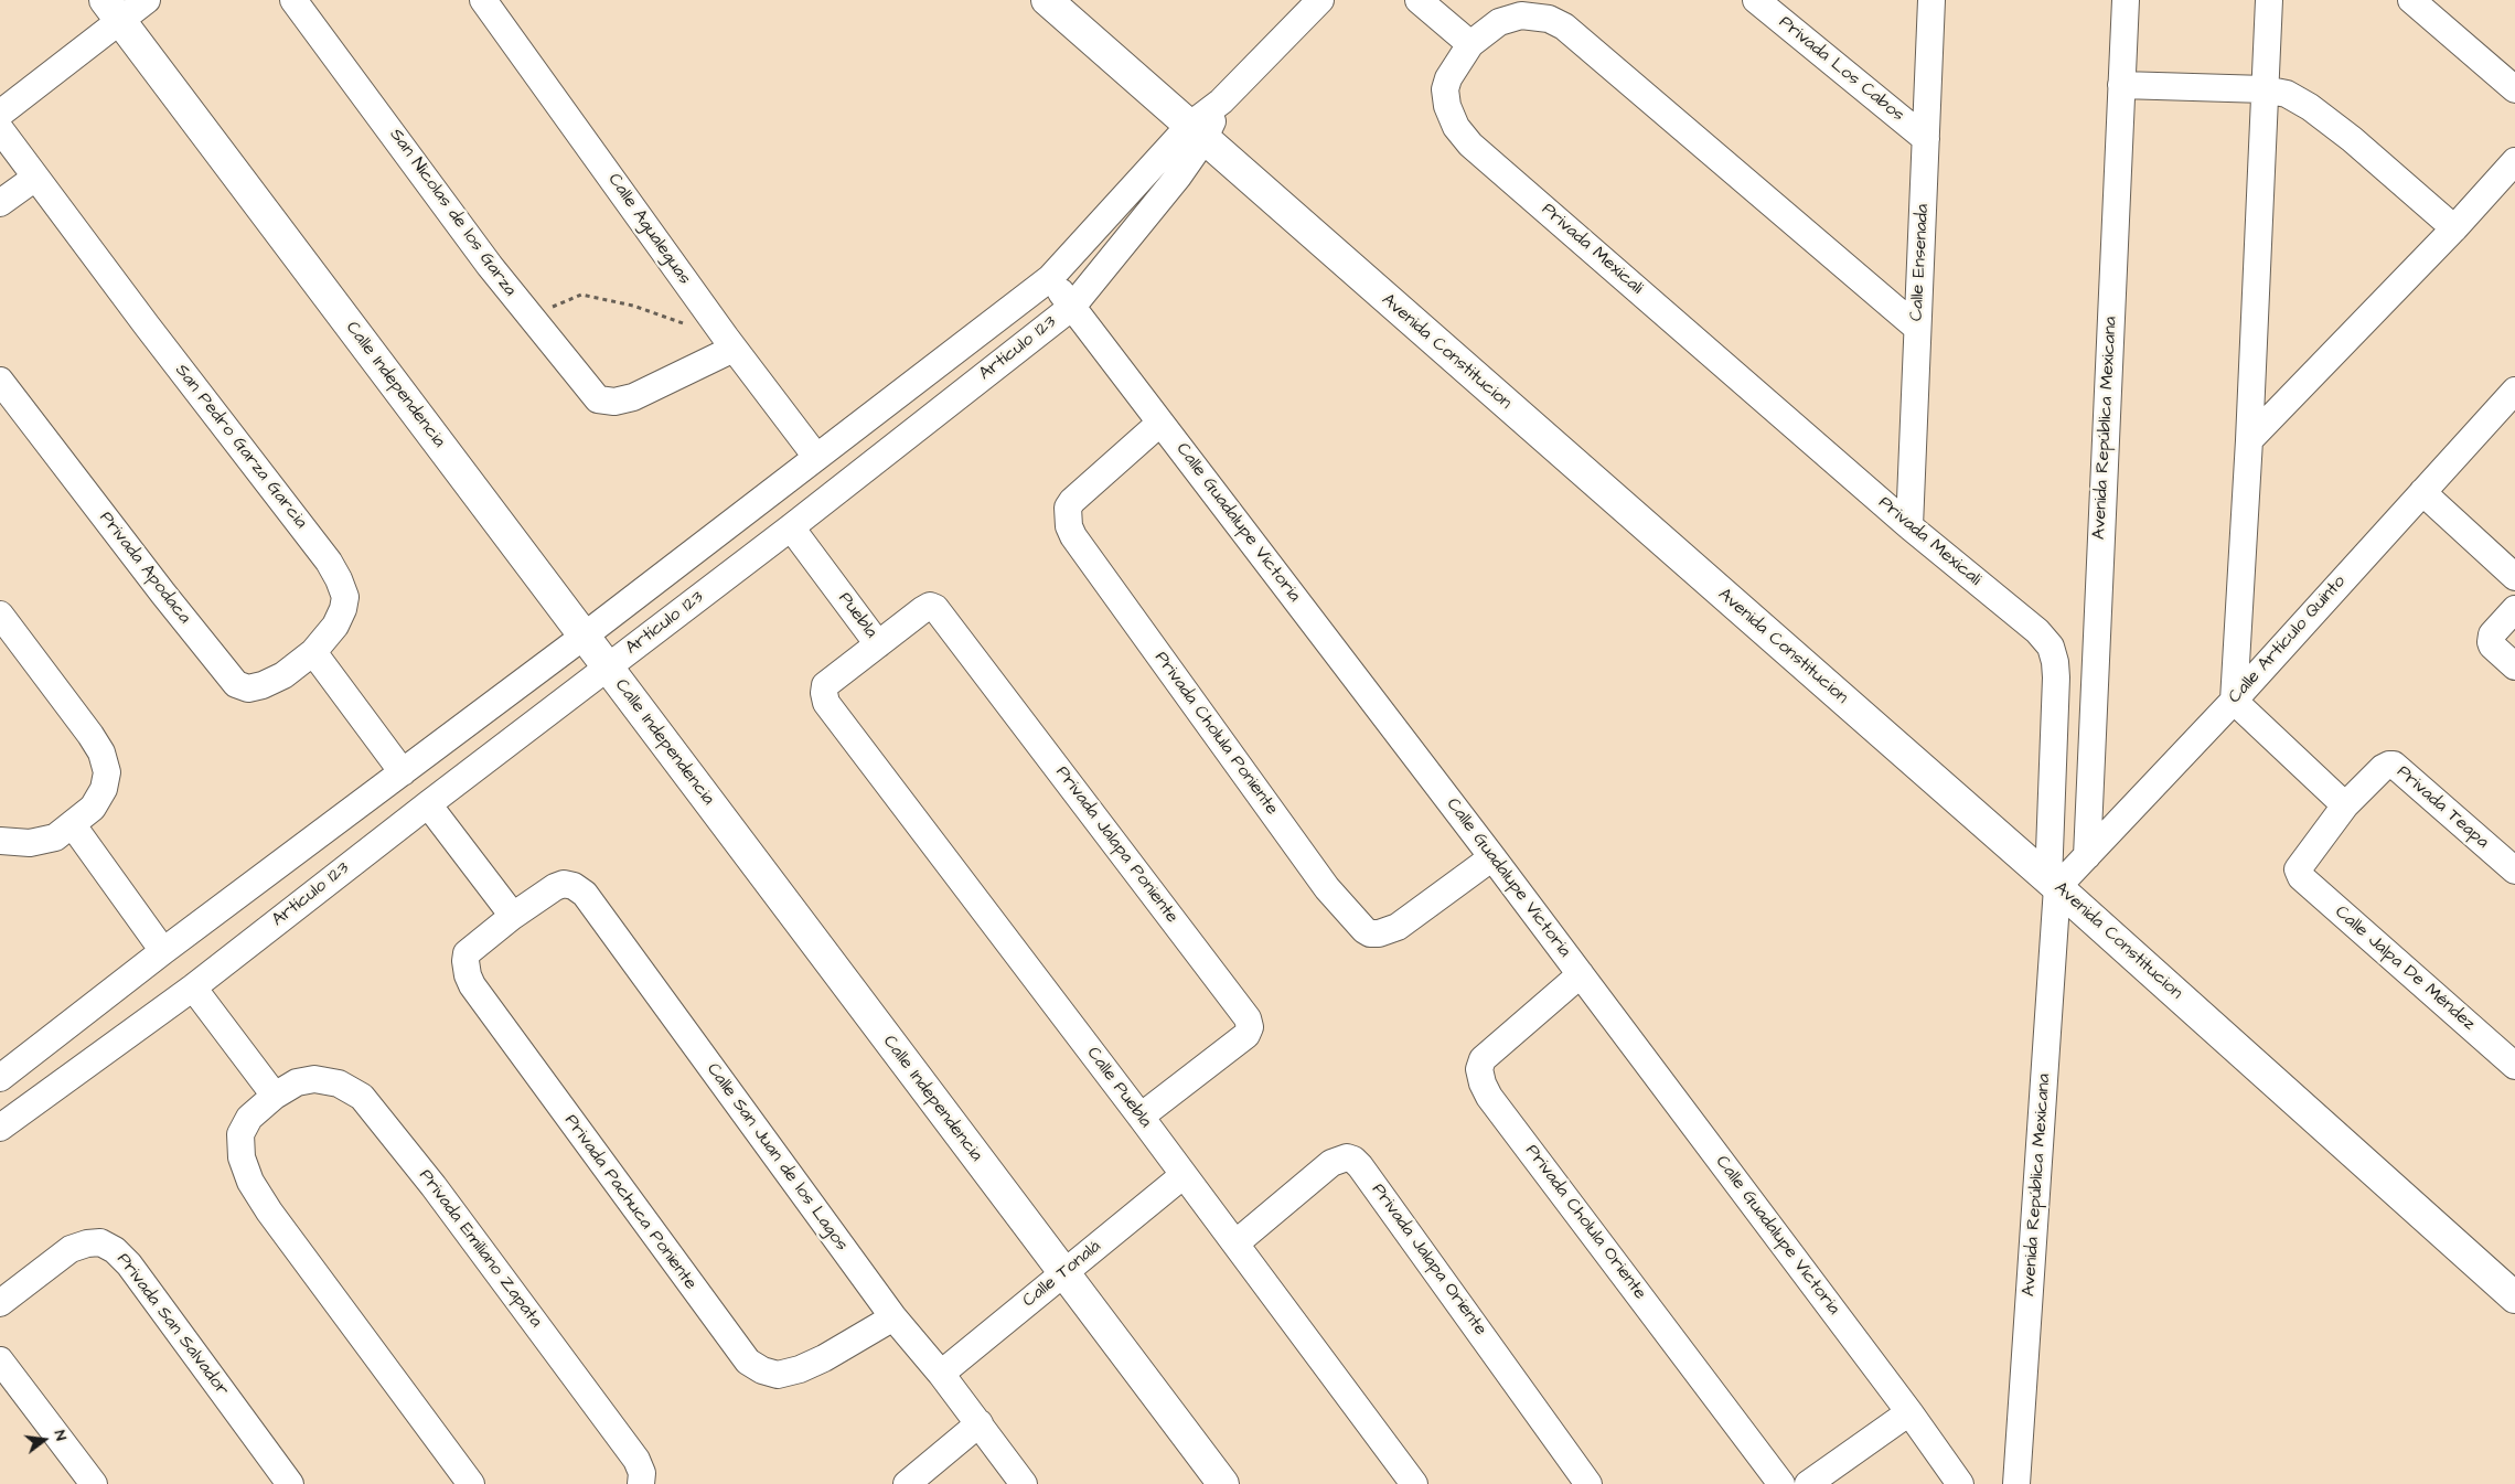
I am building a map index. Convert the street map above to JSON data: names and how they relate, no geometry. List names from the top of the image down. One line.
{"streets":{"street":["Privada Los Cabos","San Nicolas de los Garza","Calle Agualeguas","Privada Mexicali","Calle Ensenada","Artículo 123","Avenida Constitucion","Calle Independencia","Avenida República Mexicana","San Pedro Garza Garcia","Calle Guadalupe Victoria","Privada Apodaca","Puebla","Calle Artículo Quinto","Privada Cholula Poniente","Privada Teapa","Privada Jalapa Poniente","Calle Jalpa De Méndez","Calle Puebla","Calle San Juan de los Lagos","Privada Pachuca Poniente","Privada Cholula Oriente","Privada Emiliano Zapata","Privada Jalapa Oriente","Calle Tonalá","Privada San Salvador"]},"crossings":[["Privada Los Cabos","Calle Ensenada"],["San Nicolas de los Garza","Calle Agualeguas"],["Calle Agualeguas","Artículo 123"],["Privada Mexicali","Calle Ensenada"],["Privada Mexicali","Avenida Constitucion"],["Privada Mexicali","Avenida República Mexicana"],["Privada Mexicali","Calle Artículo Quinto"],["Artículo 123","Avenida Constitucion"],["Artículo 123","Calle Independencia"],["Artículo 123","Calle Guadalupe Victoria"],["Artículo 123","Puebla"],["Avenida Constitucion","Avenida República Mexicana"],["Avenida Constitucion","Calle Artículo Quinto"],["Calle Independencia","Calle Tonalá"],["Avenida República Mexicana","Calle Artículo Quinto"],["San Pedro Garza Garcia","Privada Apodaca"],["Calle Guadalupe Victoria","Privada Cholula Poniente"],["Calle Guadalupe Victoria","Privada Cholula Oriente"],["Puebla","Privada Jalapa Poniente"],["Puebla","Calle Puebla"],["Privada Teapa","Calle Jalpa De Méndez"],["Privada Jalapa Poniente","Calle Puebla"],["Calle Puebla","Privada Jalapa Oriente"],["Calle Puebla","Calle Tonalá"],["Calle San Juan de los Lagos","Privada Pachuca Poniente"],["Calle San Juan de los Lagos","Calle Tonalá"]],"north":"right"}
